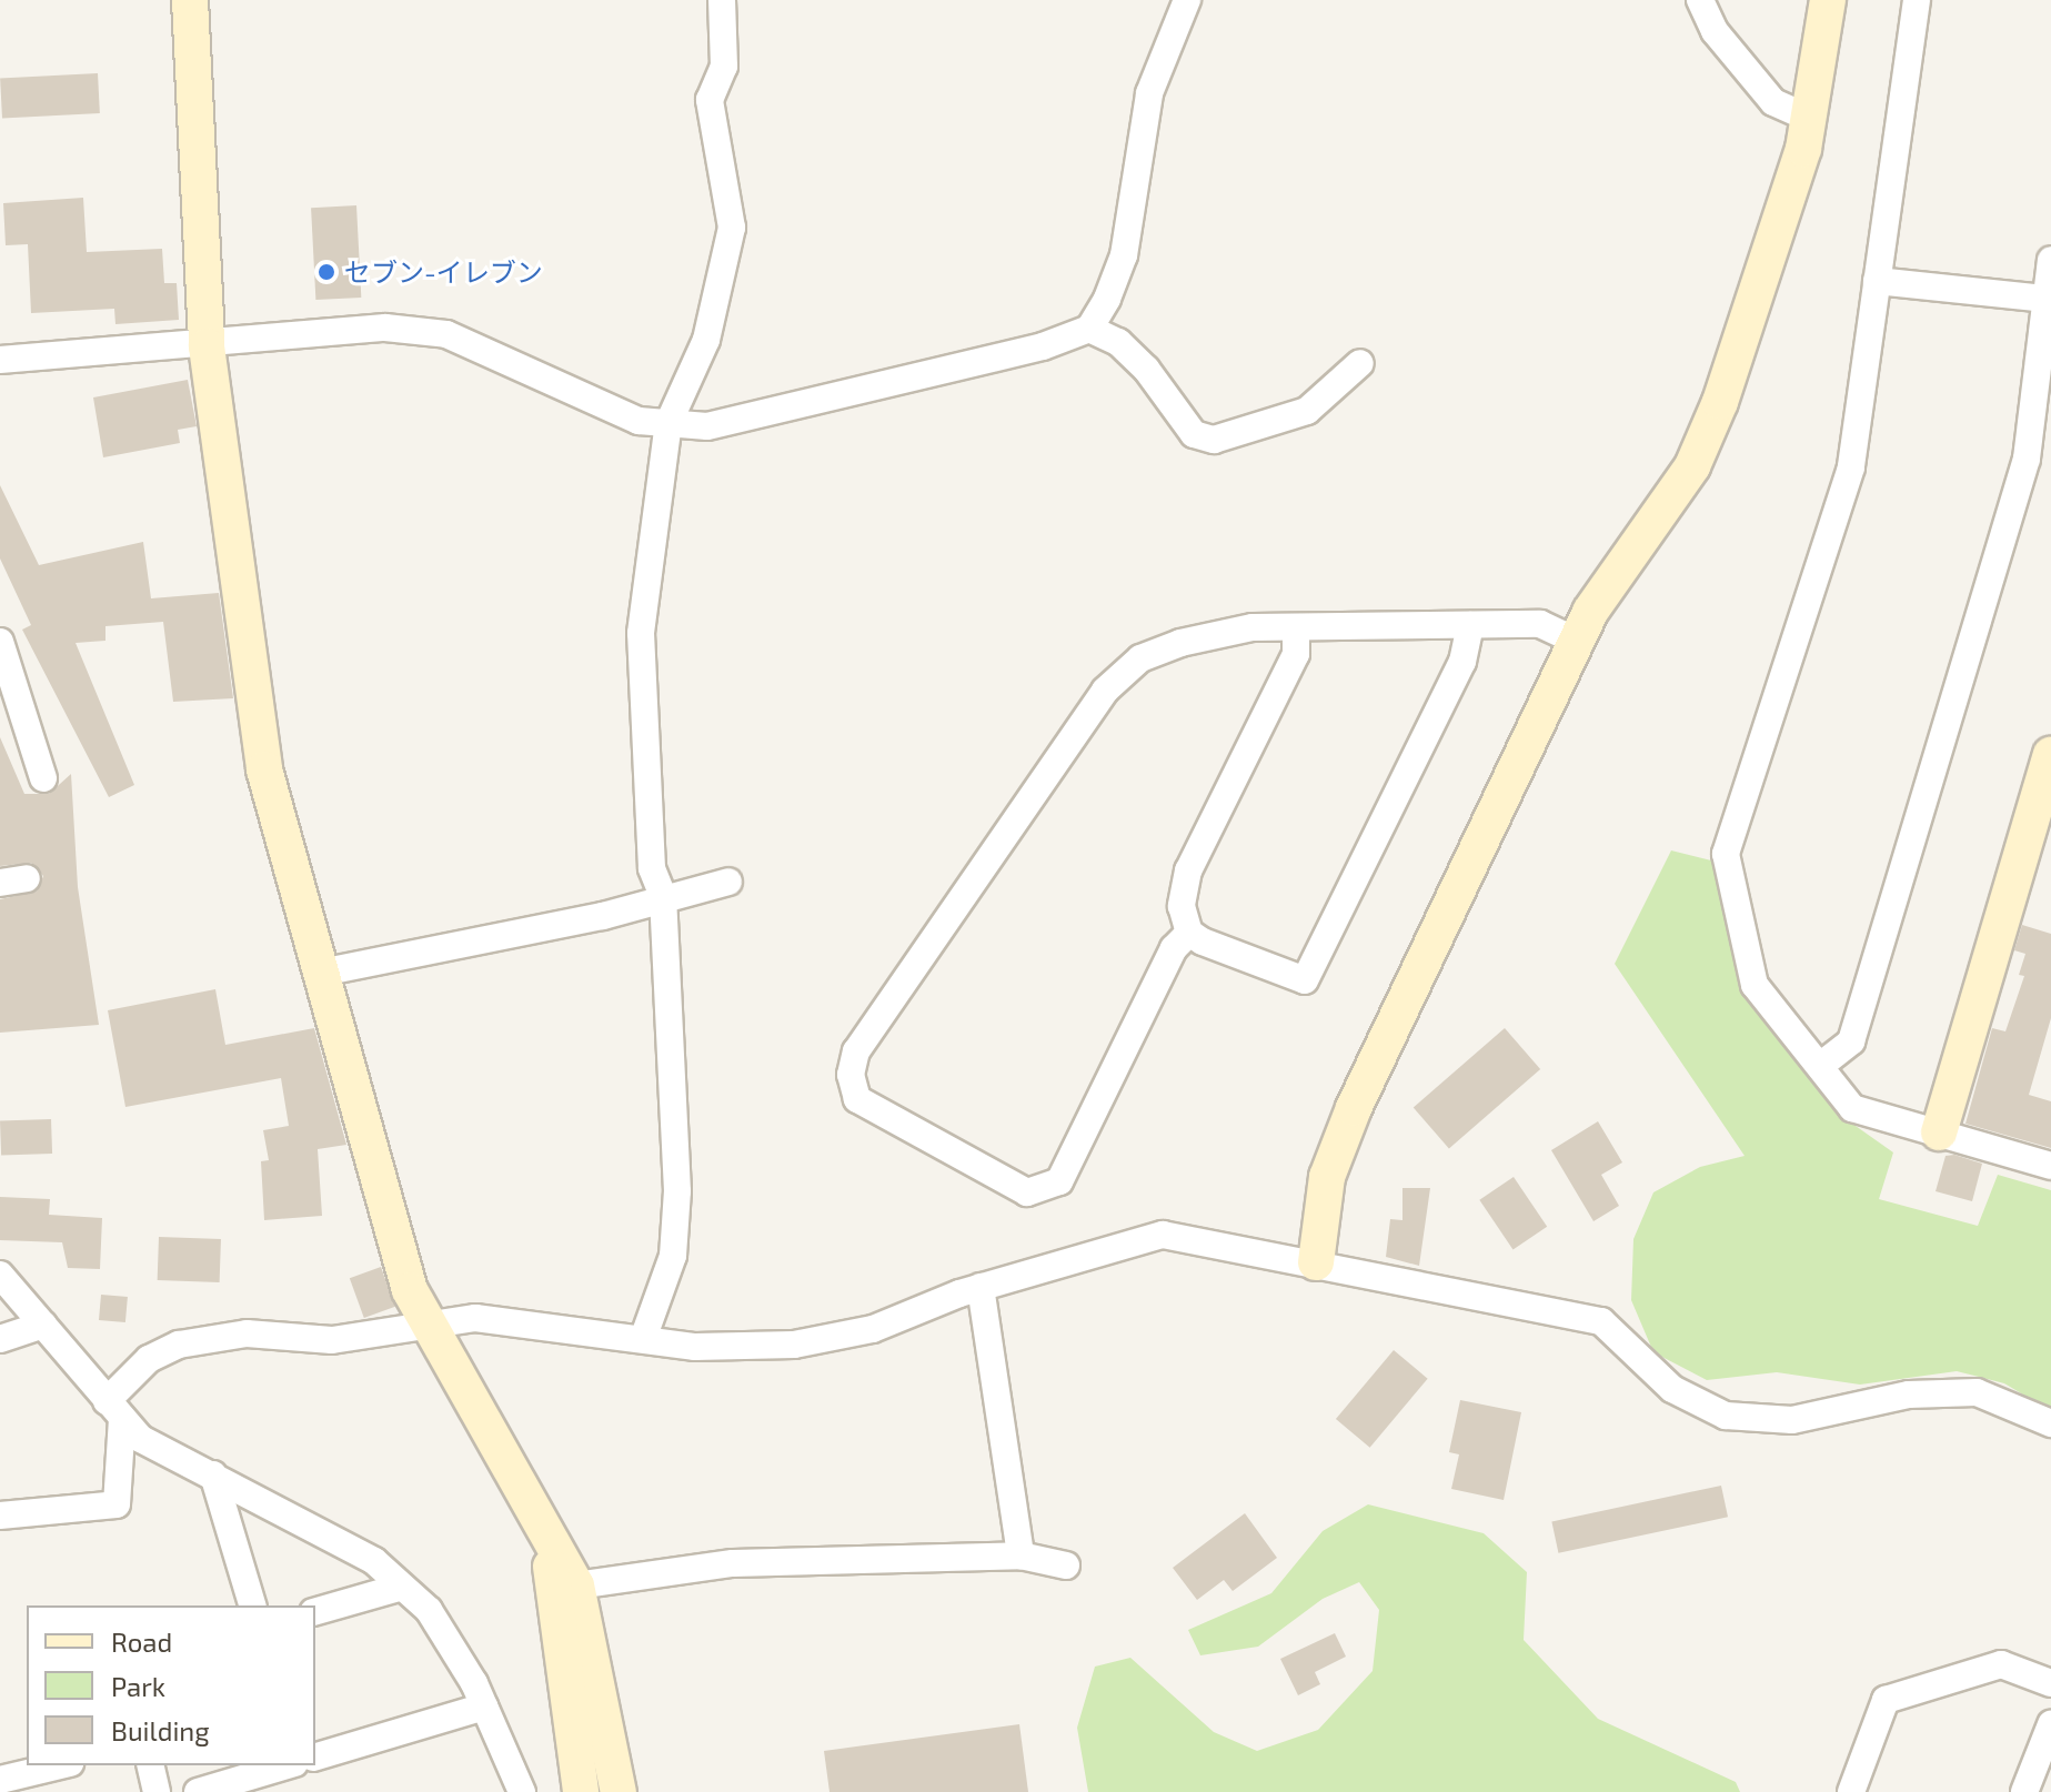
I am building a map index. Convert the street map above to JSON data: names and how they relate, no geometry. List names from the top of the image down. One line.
{"places":["セブン-イレブン"],"legend":["Road","Park","Building"]}
